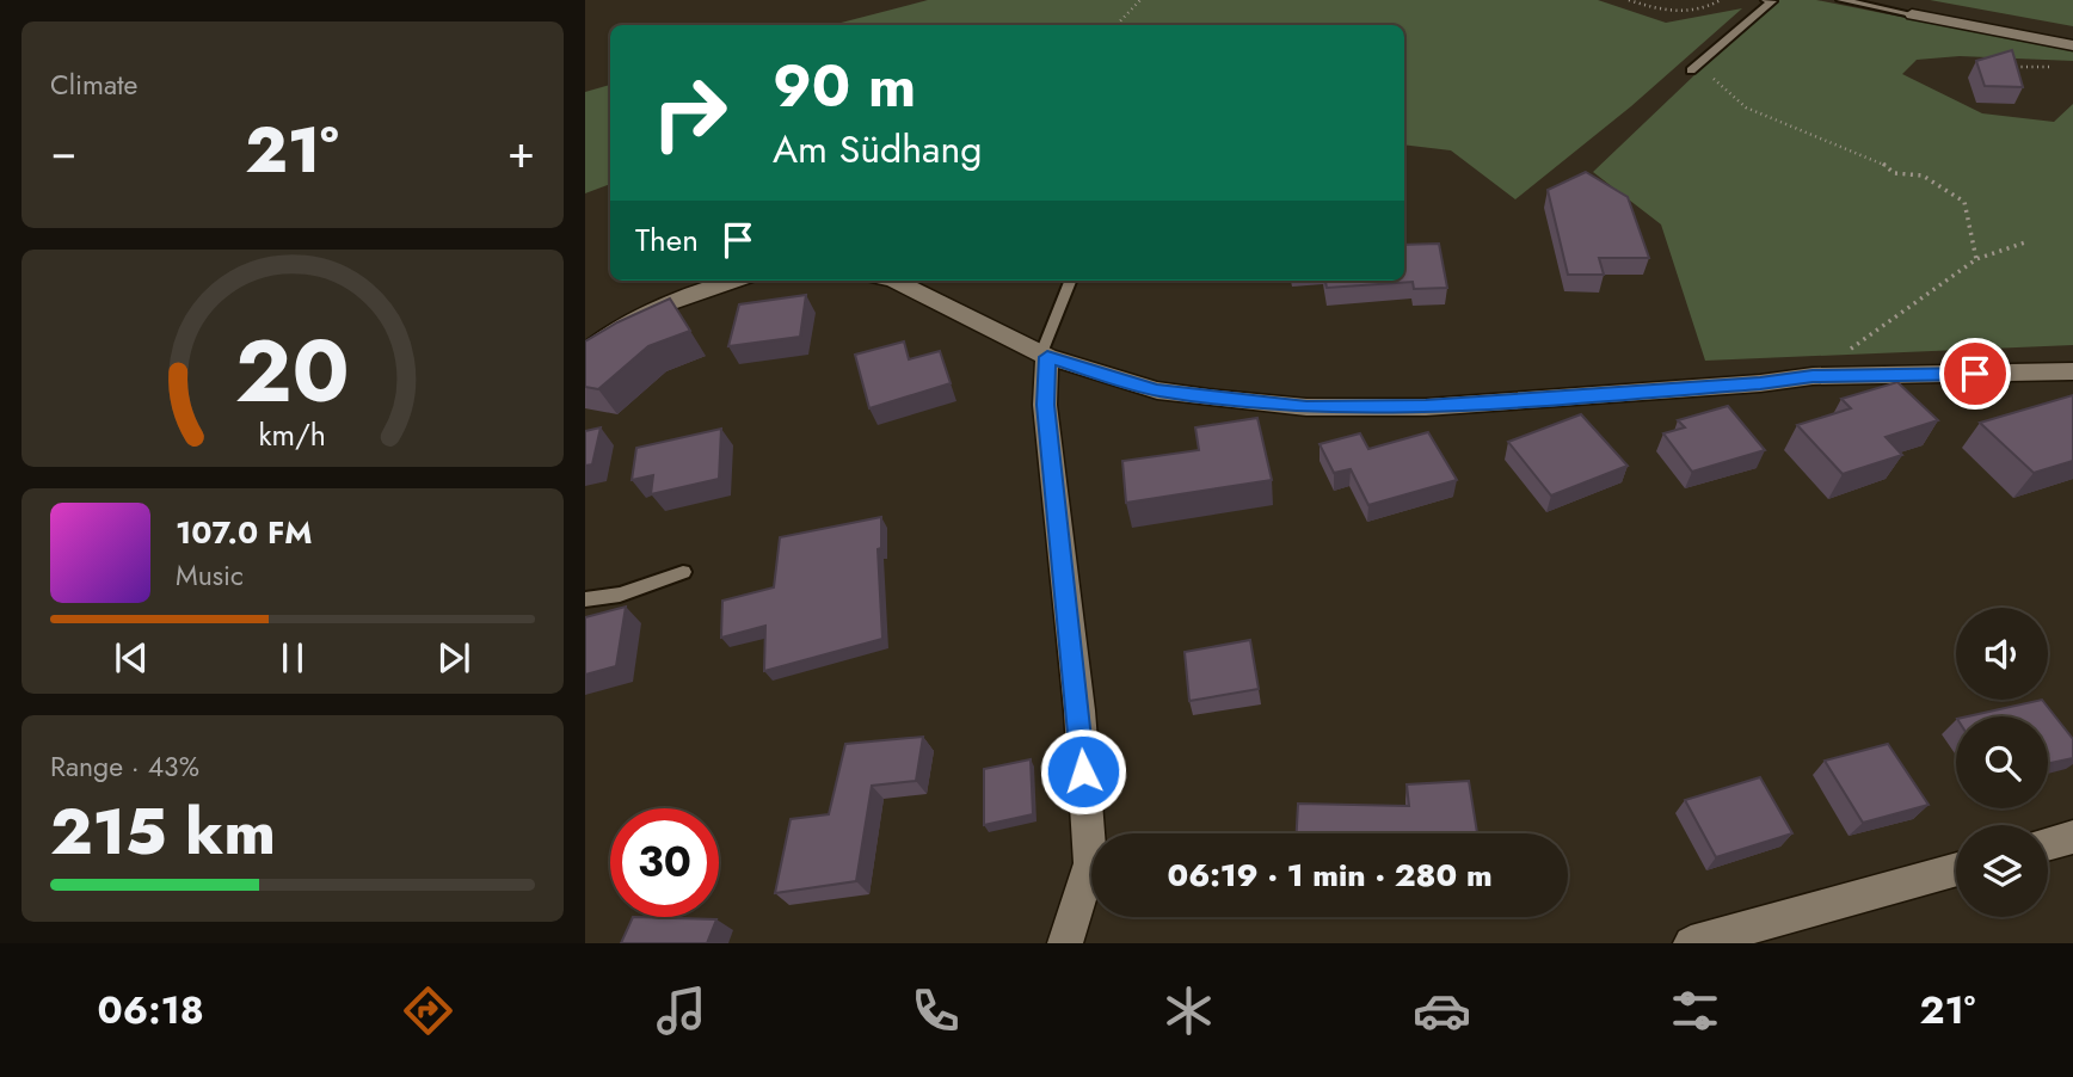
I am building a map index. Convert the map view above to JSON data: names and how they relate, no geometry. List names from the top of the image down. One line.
{"page":{"tile":["Climate",["Range · 43%","215 km"]],"turn":["90 m","Am Südhang"],"heat":["−","21°","+"],"then":"Then","song":["107.0 FM","Music"],"limit":"30","trip":"06:19 · 1 min · 280 m","tabs":["06:18","21°"],"gauge":["20","km/h"]}}
